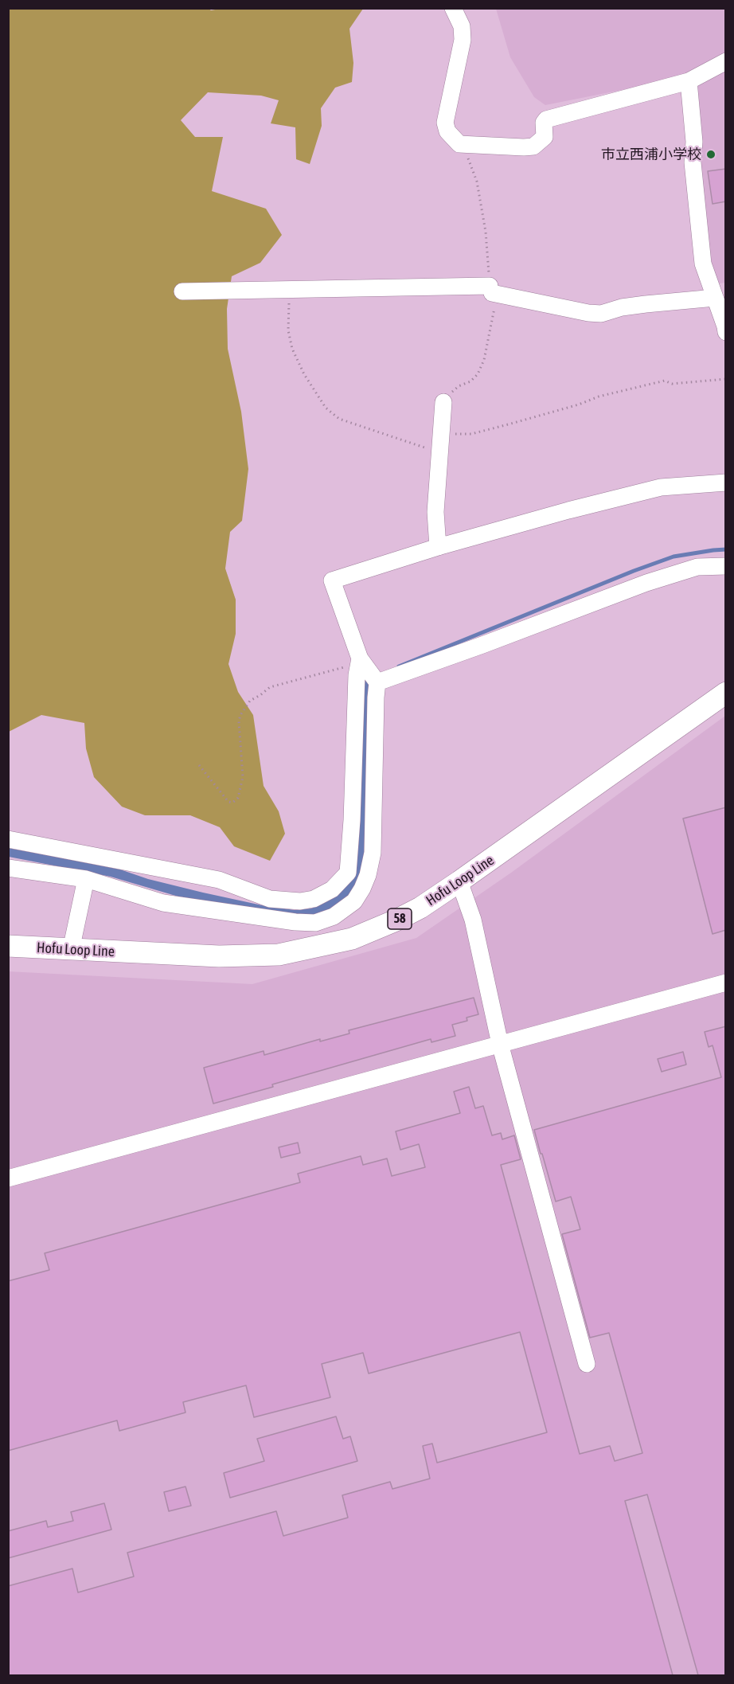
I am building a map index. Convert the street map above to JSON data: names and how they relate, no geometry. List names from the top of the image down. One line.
{"streets":{"main road":["Hofu Loop Line","58"]},"places":["市立西浦小学校"]}
